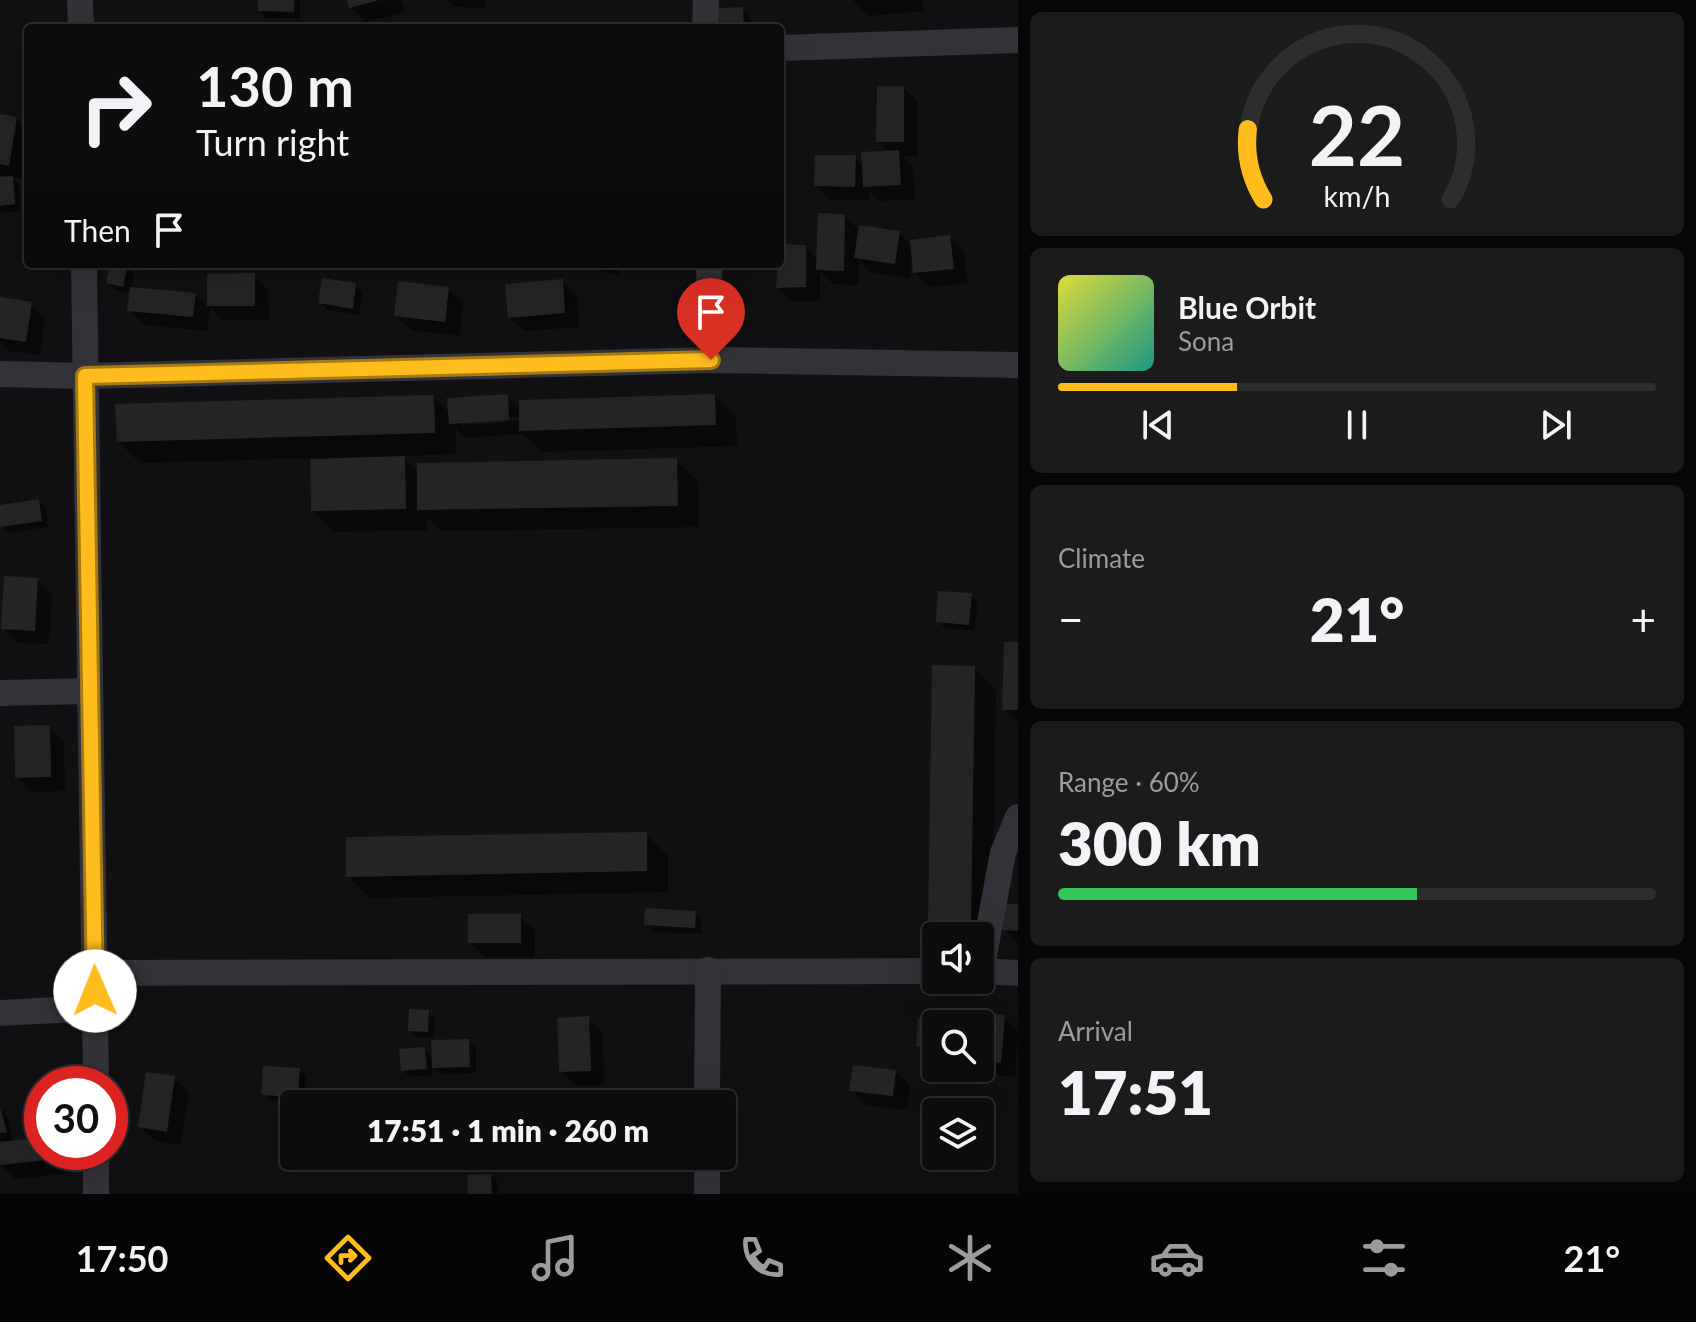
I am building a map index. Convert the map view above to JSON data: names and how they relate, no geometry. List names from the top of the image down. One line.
{"page":{"turn":["130 m","Turn right"],"then":"Then","song":["Blue Orbit","Sona"],"tile":["Climate",["Range · 60%","300 km"],["Arrival","17:51"]],"heat":["−","21°","+"],"limit":"30","trip":"17:51 · 1 min · 260 m","tabs":["17:50","21°"],"gauge":["22","km/h"]}}
